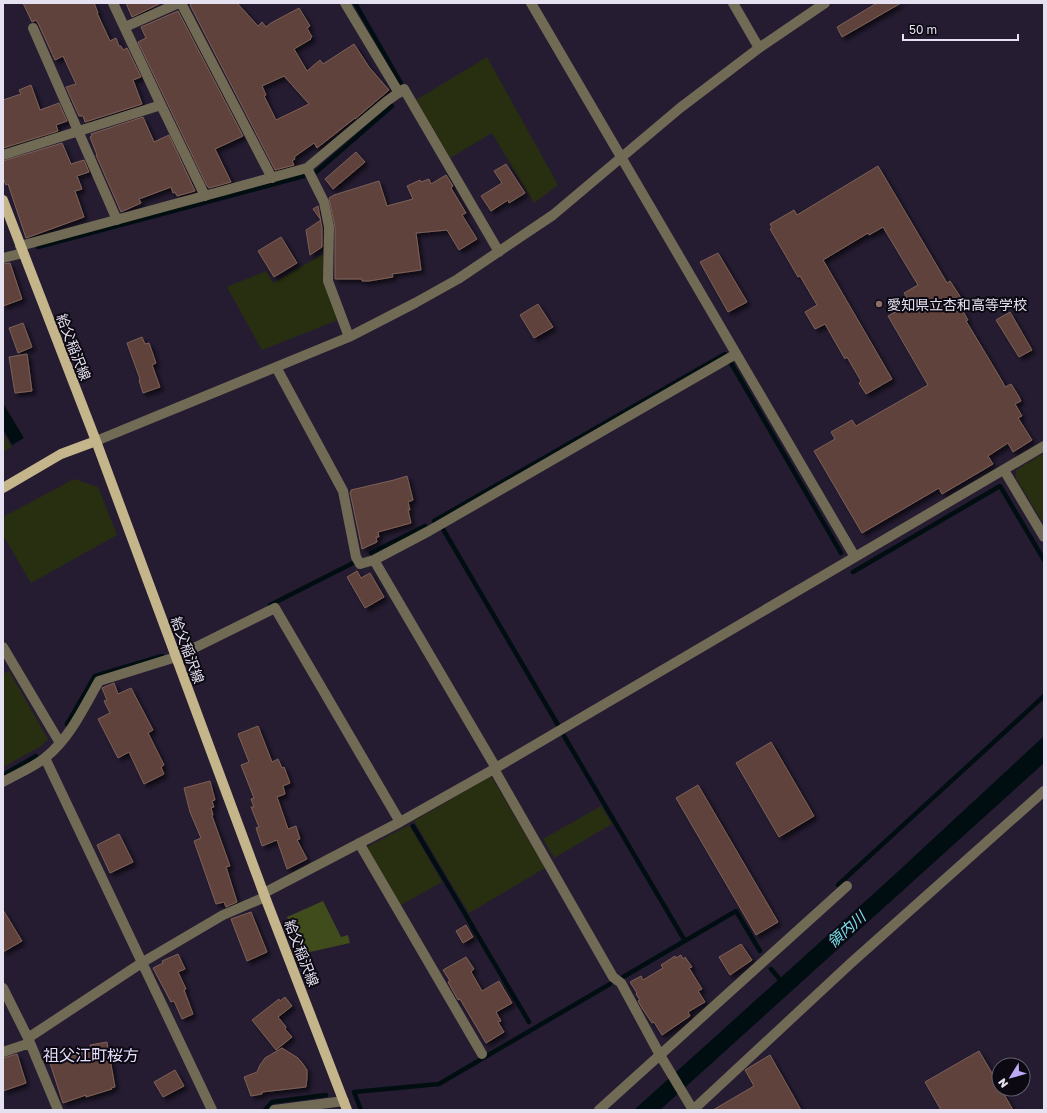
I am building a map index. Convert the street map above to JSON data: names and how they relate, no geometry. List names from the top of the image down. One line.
{"streets":{"main road":["給父稲沢線"]},"districts":["祖父江町桜方"],"water":["領内川"],"places":["愛知県立杏和高等学校"],"scale_bar":"50 m","north":"bottom left"}
